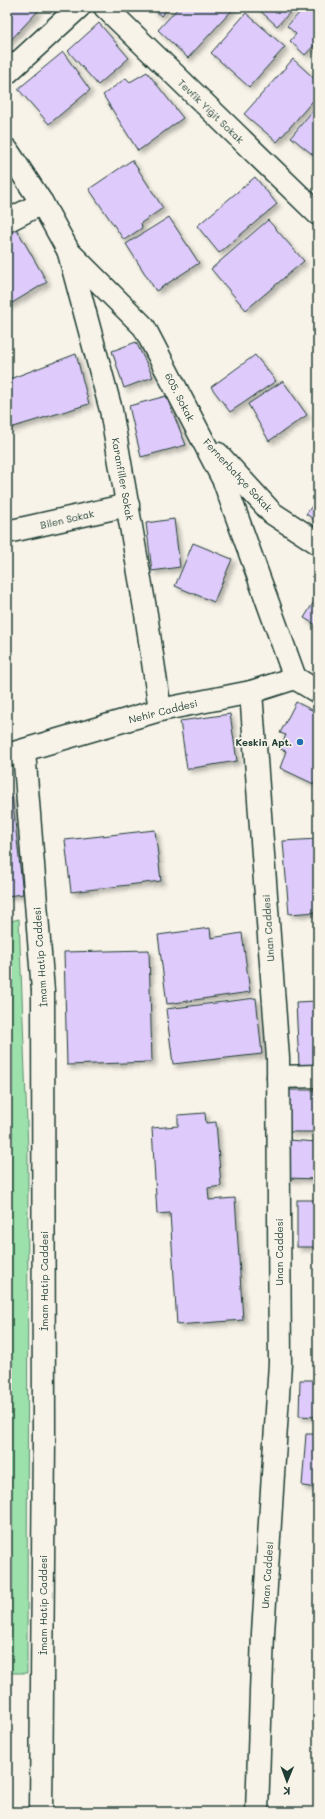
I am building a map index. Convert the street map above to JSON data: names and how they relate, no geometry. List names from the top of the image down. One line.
{"streets":{"street":["Tevfik Yiğit Sokak","605. Sokak","Fernerbahçe Sokak","Karanfiller Sokak","Bilen Sokak","Nehir Caddesi","Unan Caddesi","İmam Hatip Caddesi"]},"crossings":[["605. Sokak","Fernerbahçe Sokak"],["605. Sokak","Karanfiller Sokak"],["605. Sokak","Nehir Caddesi"],["Karanfiller Sokak","Bilen Sokak"],["Karanfiller Sokak","Nehir Caddesi"],["Nehir Caddesi","Unan Caddesi"],["Nehir Caddesi","İmam Hatip Caddesi"]],"places":["Keskin Apt."],"north":"bottom"}
